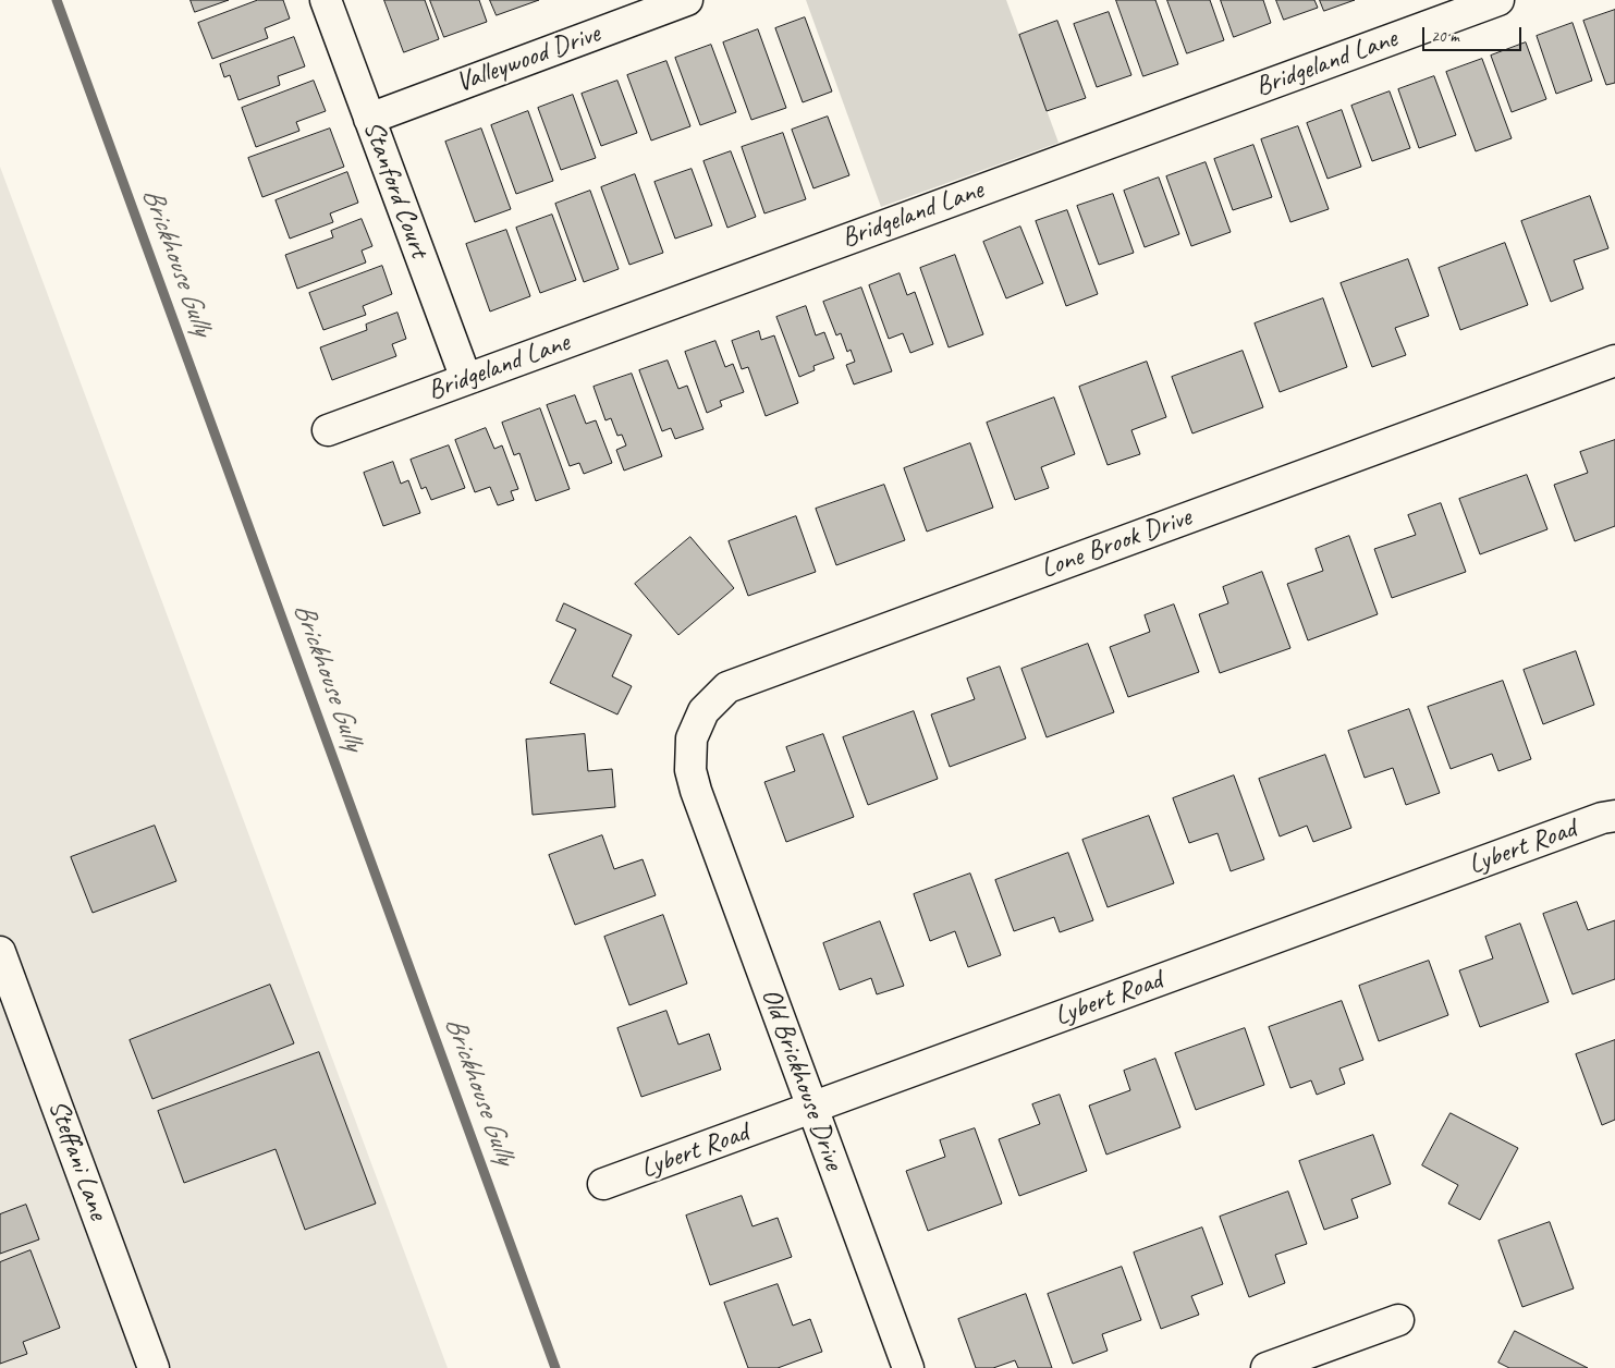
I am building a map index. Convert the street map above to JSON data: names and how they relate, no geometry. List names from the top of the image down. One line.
{"streets":{"street":["Valleywood Drive","Bridgeland Lane","Stanford Court","Lone Brook Drive","Lybert Road","Old Brickhouse Drive","Steffani Lane"]},"crossings":[["Valleywood Drive","Stanford Court"],["Bridgeland Lane","Stanford Court"],["Lone Brook Drive","Old Brickhouse Drive"],["Lybert Road","Old Brickhouse Drive"]],"water":["Brickhouse Gully"],"scale_bar":"20 m"}
